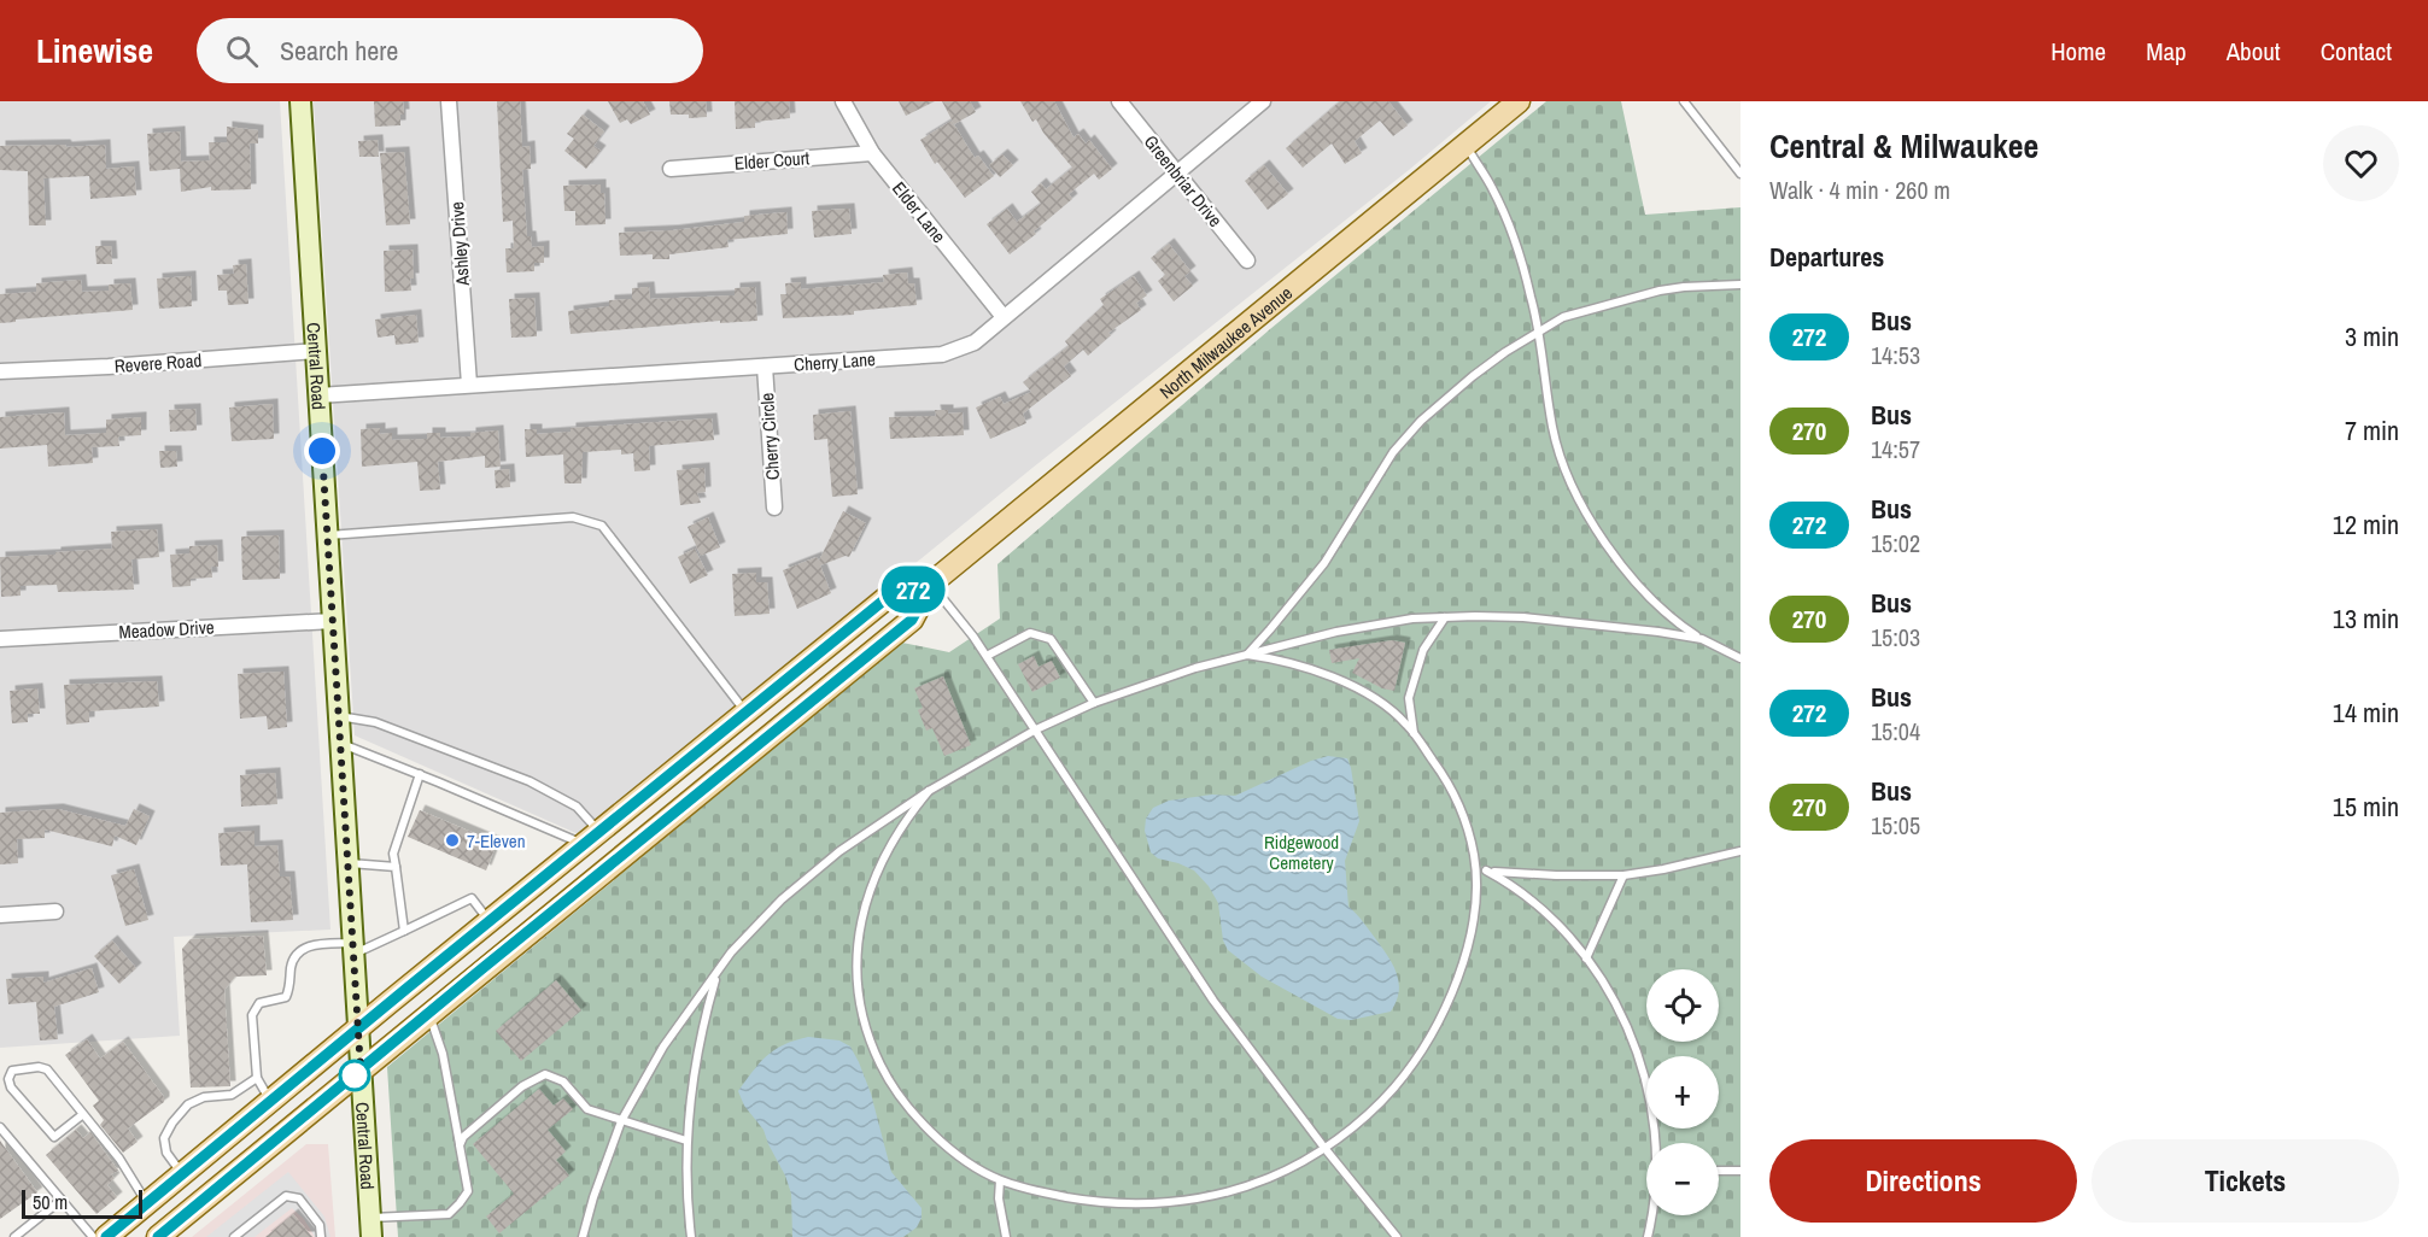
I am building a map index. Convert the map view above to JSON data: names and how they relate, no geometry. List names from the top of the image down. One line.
{"streets":{"main road":["North Milwaukee Avenue","Central Road"],"street":["Elder Court","Greenbriar Drive","Elder Lane","Ashley Drive","Cherry Lane","Revere Road","Cherry Circle","Meadow Drive"]},"crossings":[["Elder Court","Elder Lane"],["Greenbriar Drive","Cherry Lane"],["Elder Lane","Cherry Lane"],["Ashley Drive","Cherry Lane"],["Cherry Lane","Central Road"],["Cherry Lane","Cherry Circle"],["Revere Road","Central Road"],["Central Road","Meadow Drive"]],"parks":["Ridgewood Cemetery"],"places":["7-Eleven"],"lines":["bus line 272"],"scale_bar":"50 m","page":{"header":"Linewise","search":"Search here","nav":["Home","Map","About","Contact"],"on_map":"272","heading":[["Central & Milwaukee","Walk · 4 min · 260 m"],"Departures"],"list":[{"mark":"272","name":"Bus","note":"14:53","value":"3 min"},{"mark":"270","name":"Bus","note":"14:57","value":"7 min"},{"mark":"272","name":"Bus","note":"15:02","value":"12 min"},{"mark":"270","name":"Bus","note":"15:03","value":"13 min"},{"mark":"272","name":"Bus","note":"15:04","value":"14 min"},{"mark":"270","name":"Bus","note":"15:05","value":"15 min"}],"map_buttons":["+","−"],"buttons":["Directions","Tickets"],"scale":"50 m"}}
